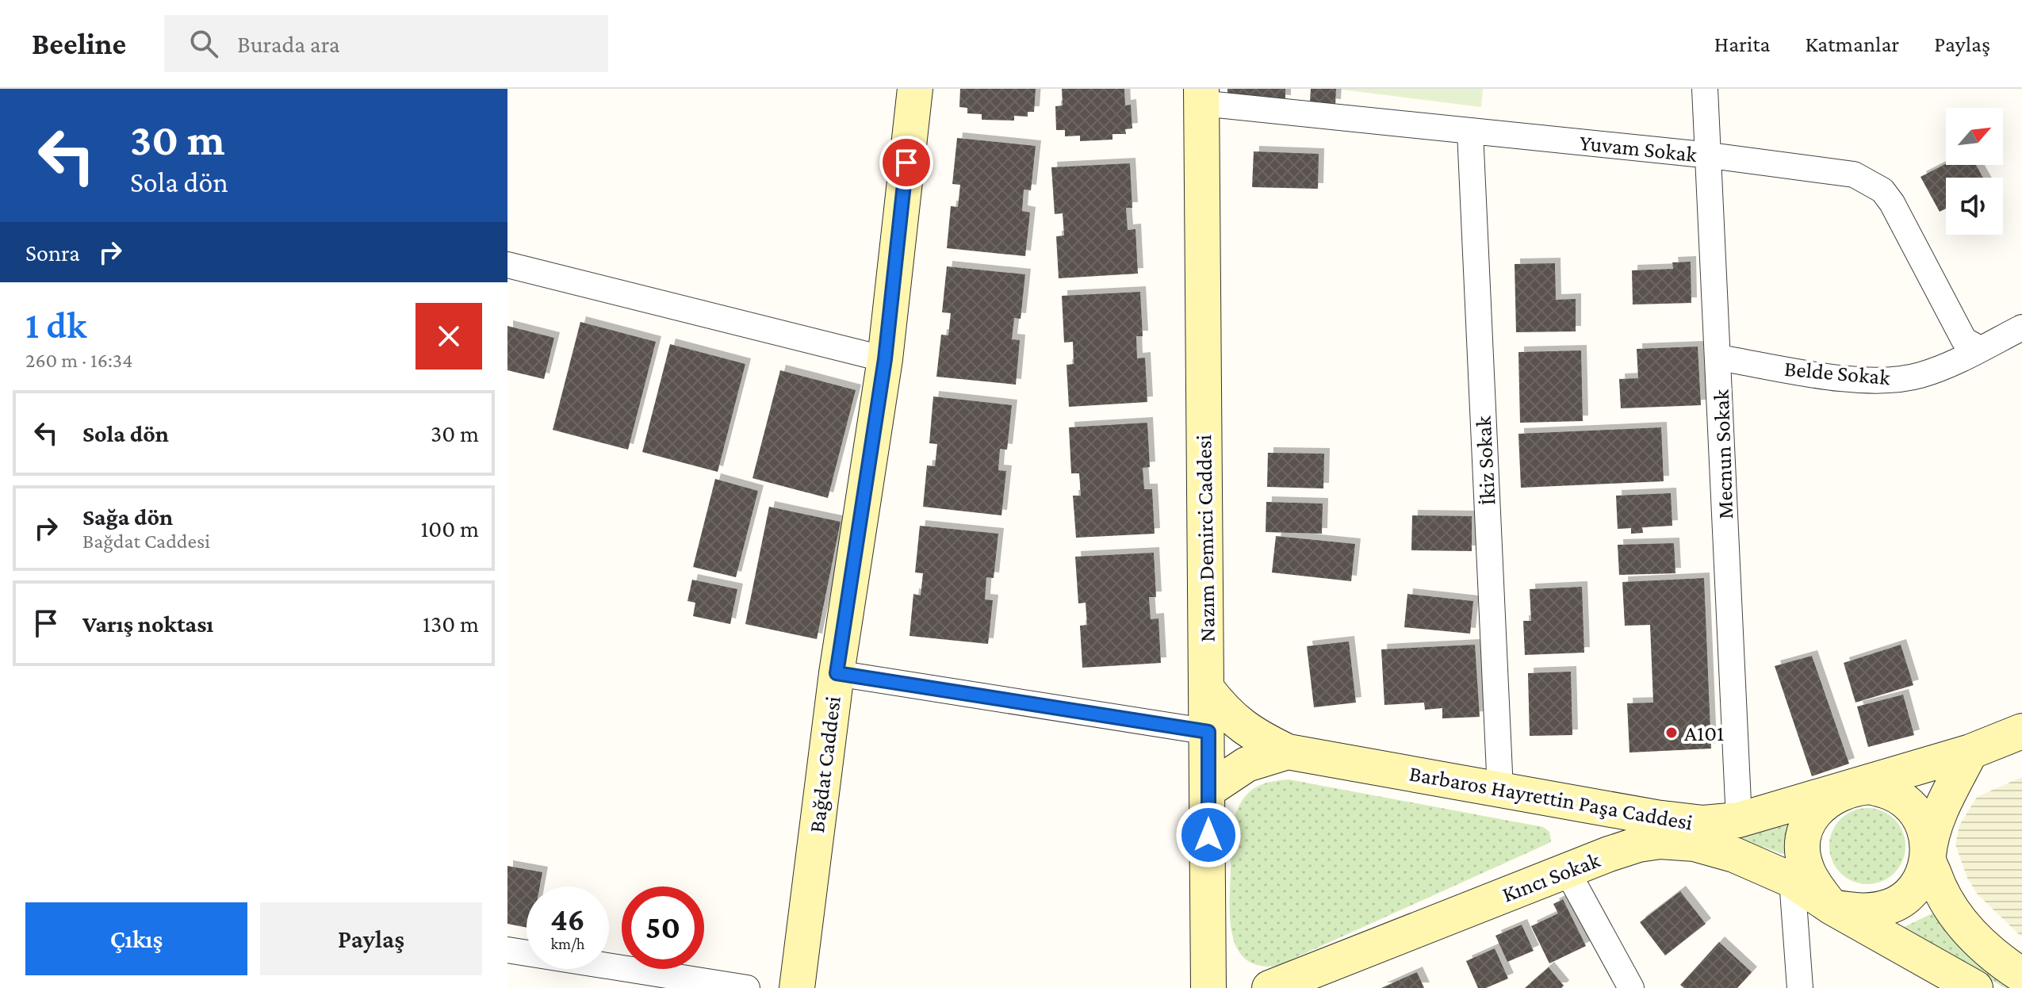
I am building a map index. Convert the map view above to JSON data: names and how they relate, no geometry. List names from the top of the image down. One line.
{"streets":{"main road":["Nazım Demirci Caddesi","Bağdat Caddesi","Barbaros Hayrettin Paşa Caddesi","Kıncı Sokak"],"street":["Yuvam Sokak","Belde Sokak","Mecnun Sokak","İkiz Sokak"]},"crossings":[["Yuvam Sokak","Belde Sokak"],["Yuvam Sokak","Mecnun Sokak"],["Yuvam Sokak","İkiz Sokak"],["Yuvam Sokak","Nazım Demirci Caddesi"],["Belde Sokak","Mecnun Sokak"],["Mecnun Sokak","Barbaros Hayrettin Paşa Caddesi"],["İkiz Sokak","Barbaros Hayrettin Paşa Caddesi"],["Barbaros Hayrettin Paşa Caddesi","Kıncı Sokak"]],"places":["A101"],"north":"top right","page":{"header":"Beeline","search":"Burada ara","nav":["Harita","Katmanlar","Paylaş"],"turn":["30 m","Sola dön"],"then":"Sonra","heading":["1 dk","260 m · 16:34"],"list":[{"name":"Sola dön","value":"30 m"},{"name":"Sağa dön","note":"Bağdat Caddesi","value":"100 m"},{"name":"Varış noktası","value":"130 m"}],"speed":"46 km/h","limit":"50","buttons":["Çıkış","Paylaş"]}}
